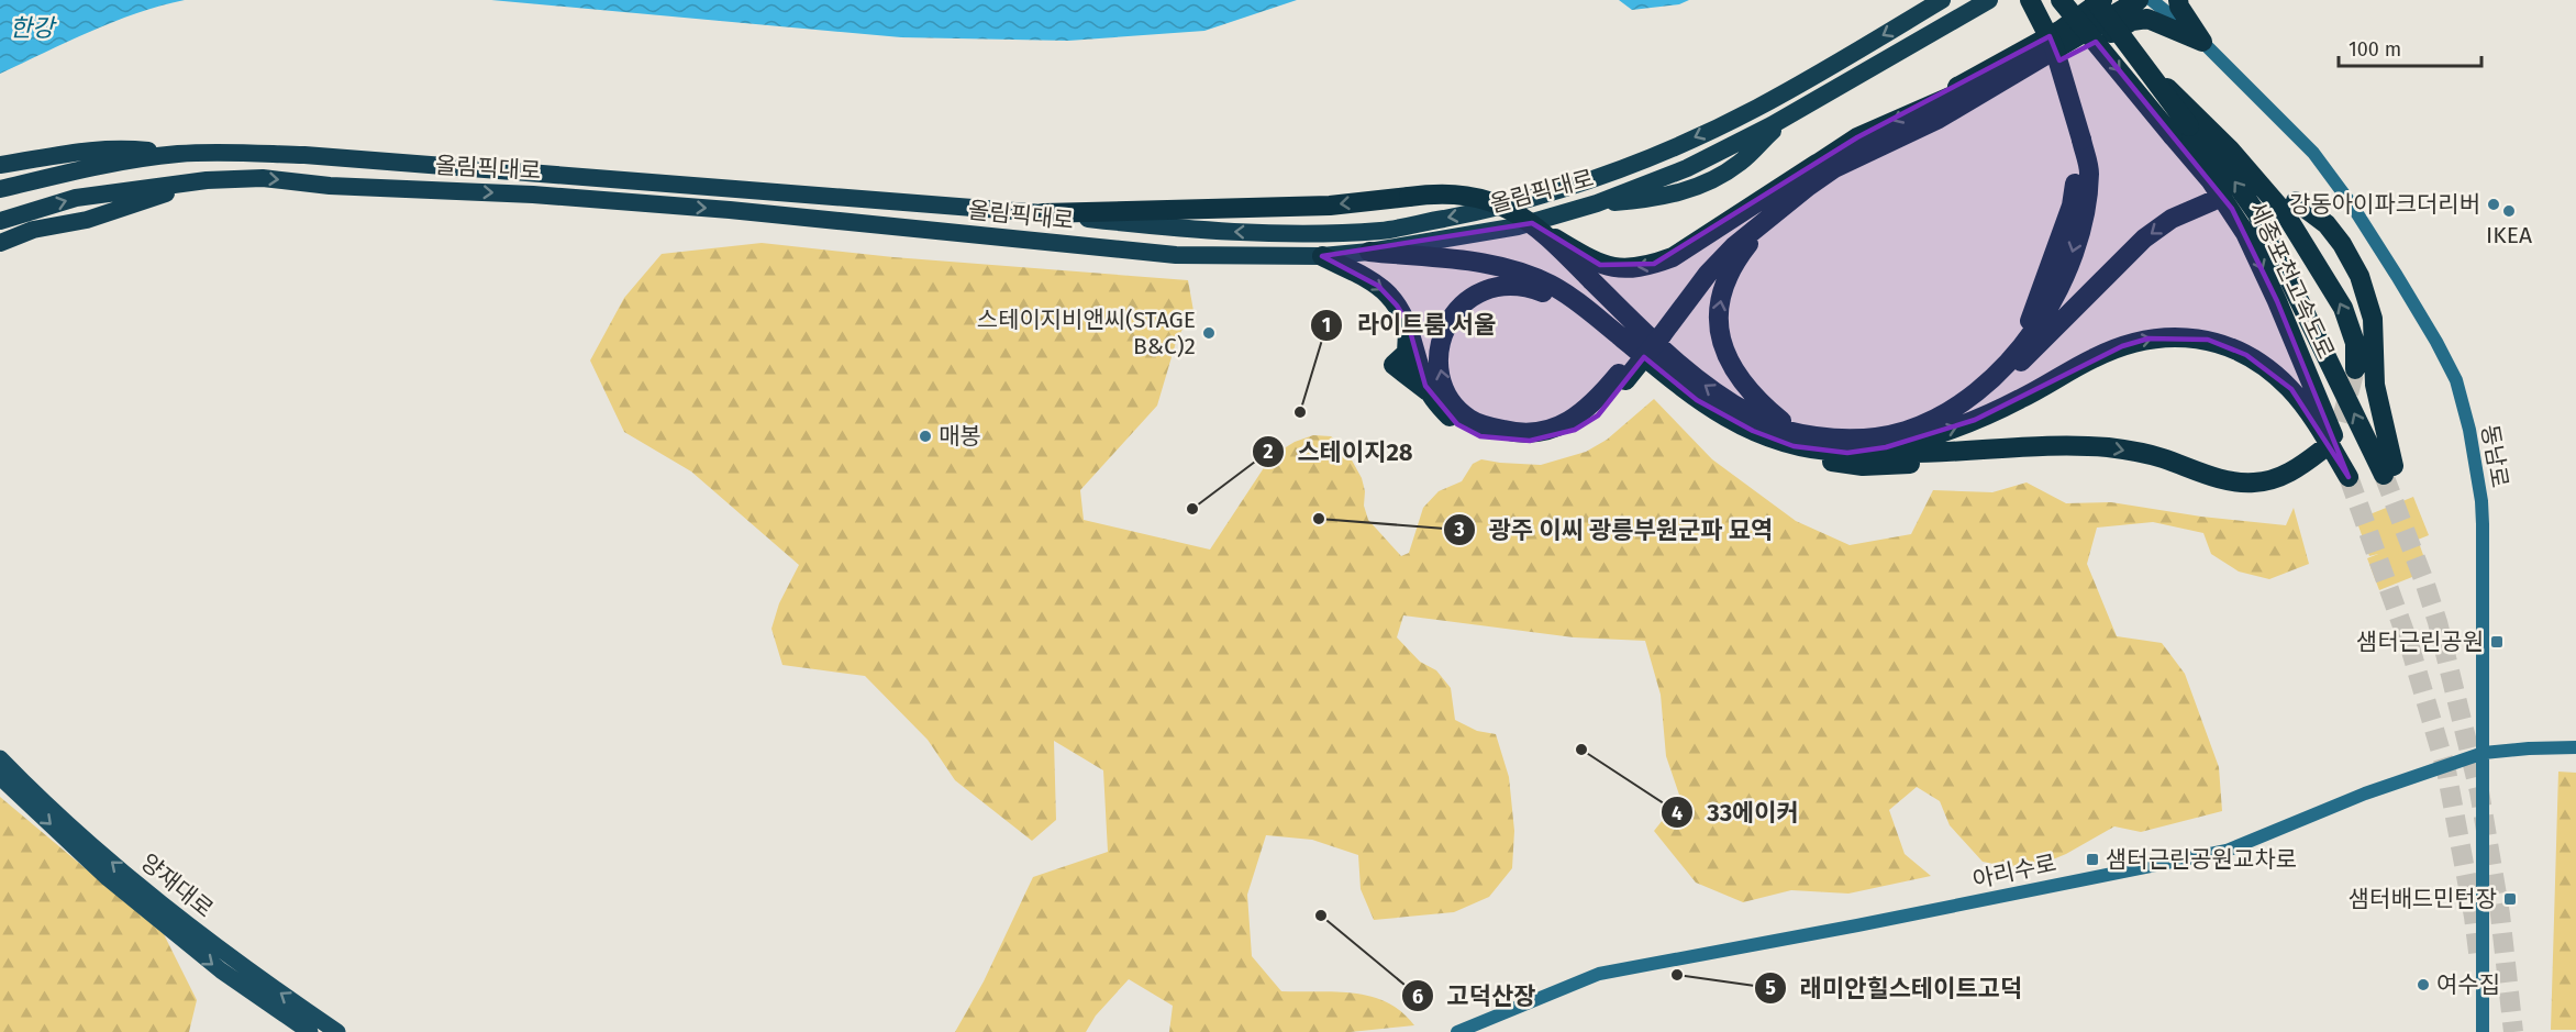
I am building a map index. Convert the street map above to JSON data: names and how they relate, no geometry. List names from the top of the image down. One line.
{"streets":{"highway":["올림픽대로","세종포천고속도로"],"main road":["동남로","아리수로","양재대로"]},"crossings":[["동남로","아리수로"]],"water":["한강"],"places":{"other":["강동아이파크더리버","IKEA","스테이지비앤씨(STAGE B&C)2","라이트룸 서울","매봉","스테이지28","광주 이씨 광릉부원군파 묘역","33에이커","고덕산장","래미안힐스테이트고덕","여수집"],"transit":["샘터근린공원","샘터근린공원교차로","샘터배드민턴장"]},"scale_bar":"100 m"}
